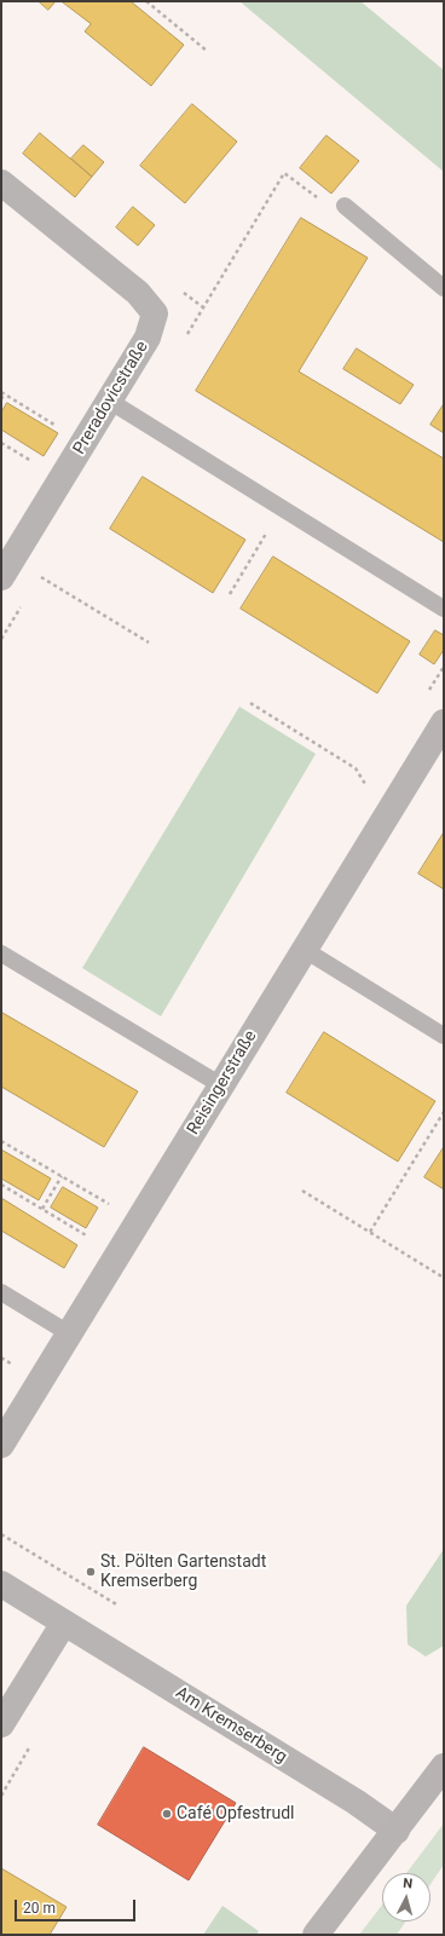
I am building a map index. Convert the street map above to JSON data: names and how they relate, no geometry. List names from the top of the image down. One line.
{"streets":{"street":["Preradovicstraße","Reisingerstraße","Am Kremserberg"]},"places":["St. Pölten Gartenstadt Kremserberg","Café Opfestrudl"],"scale_bar":"20 m","north":"top"}
